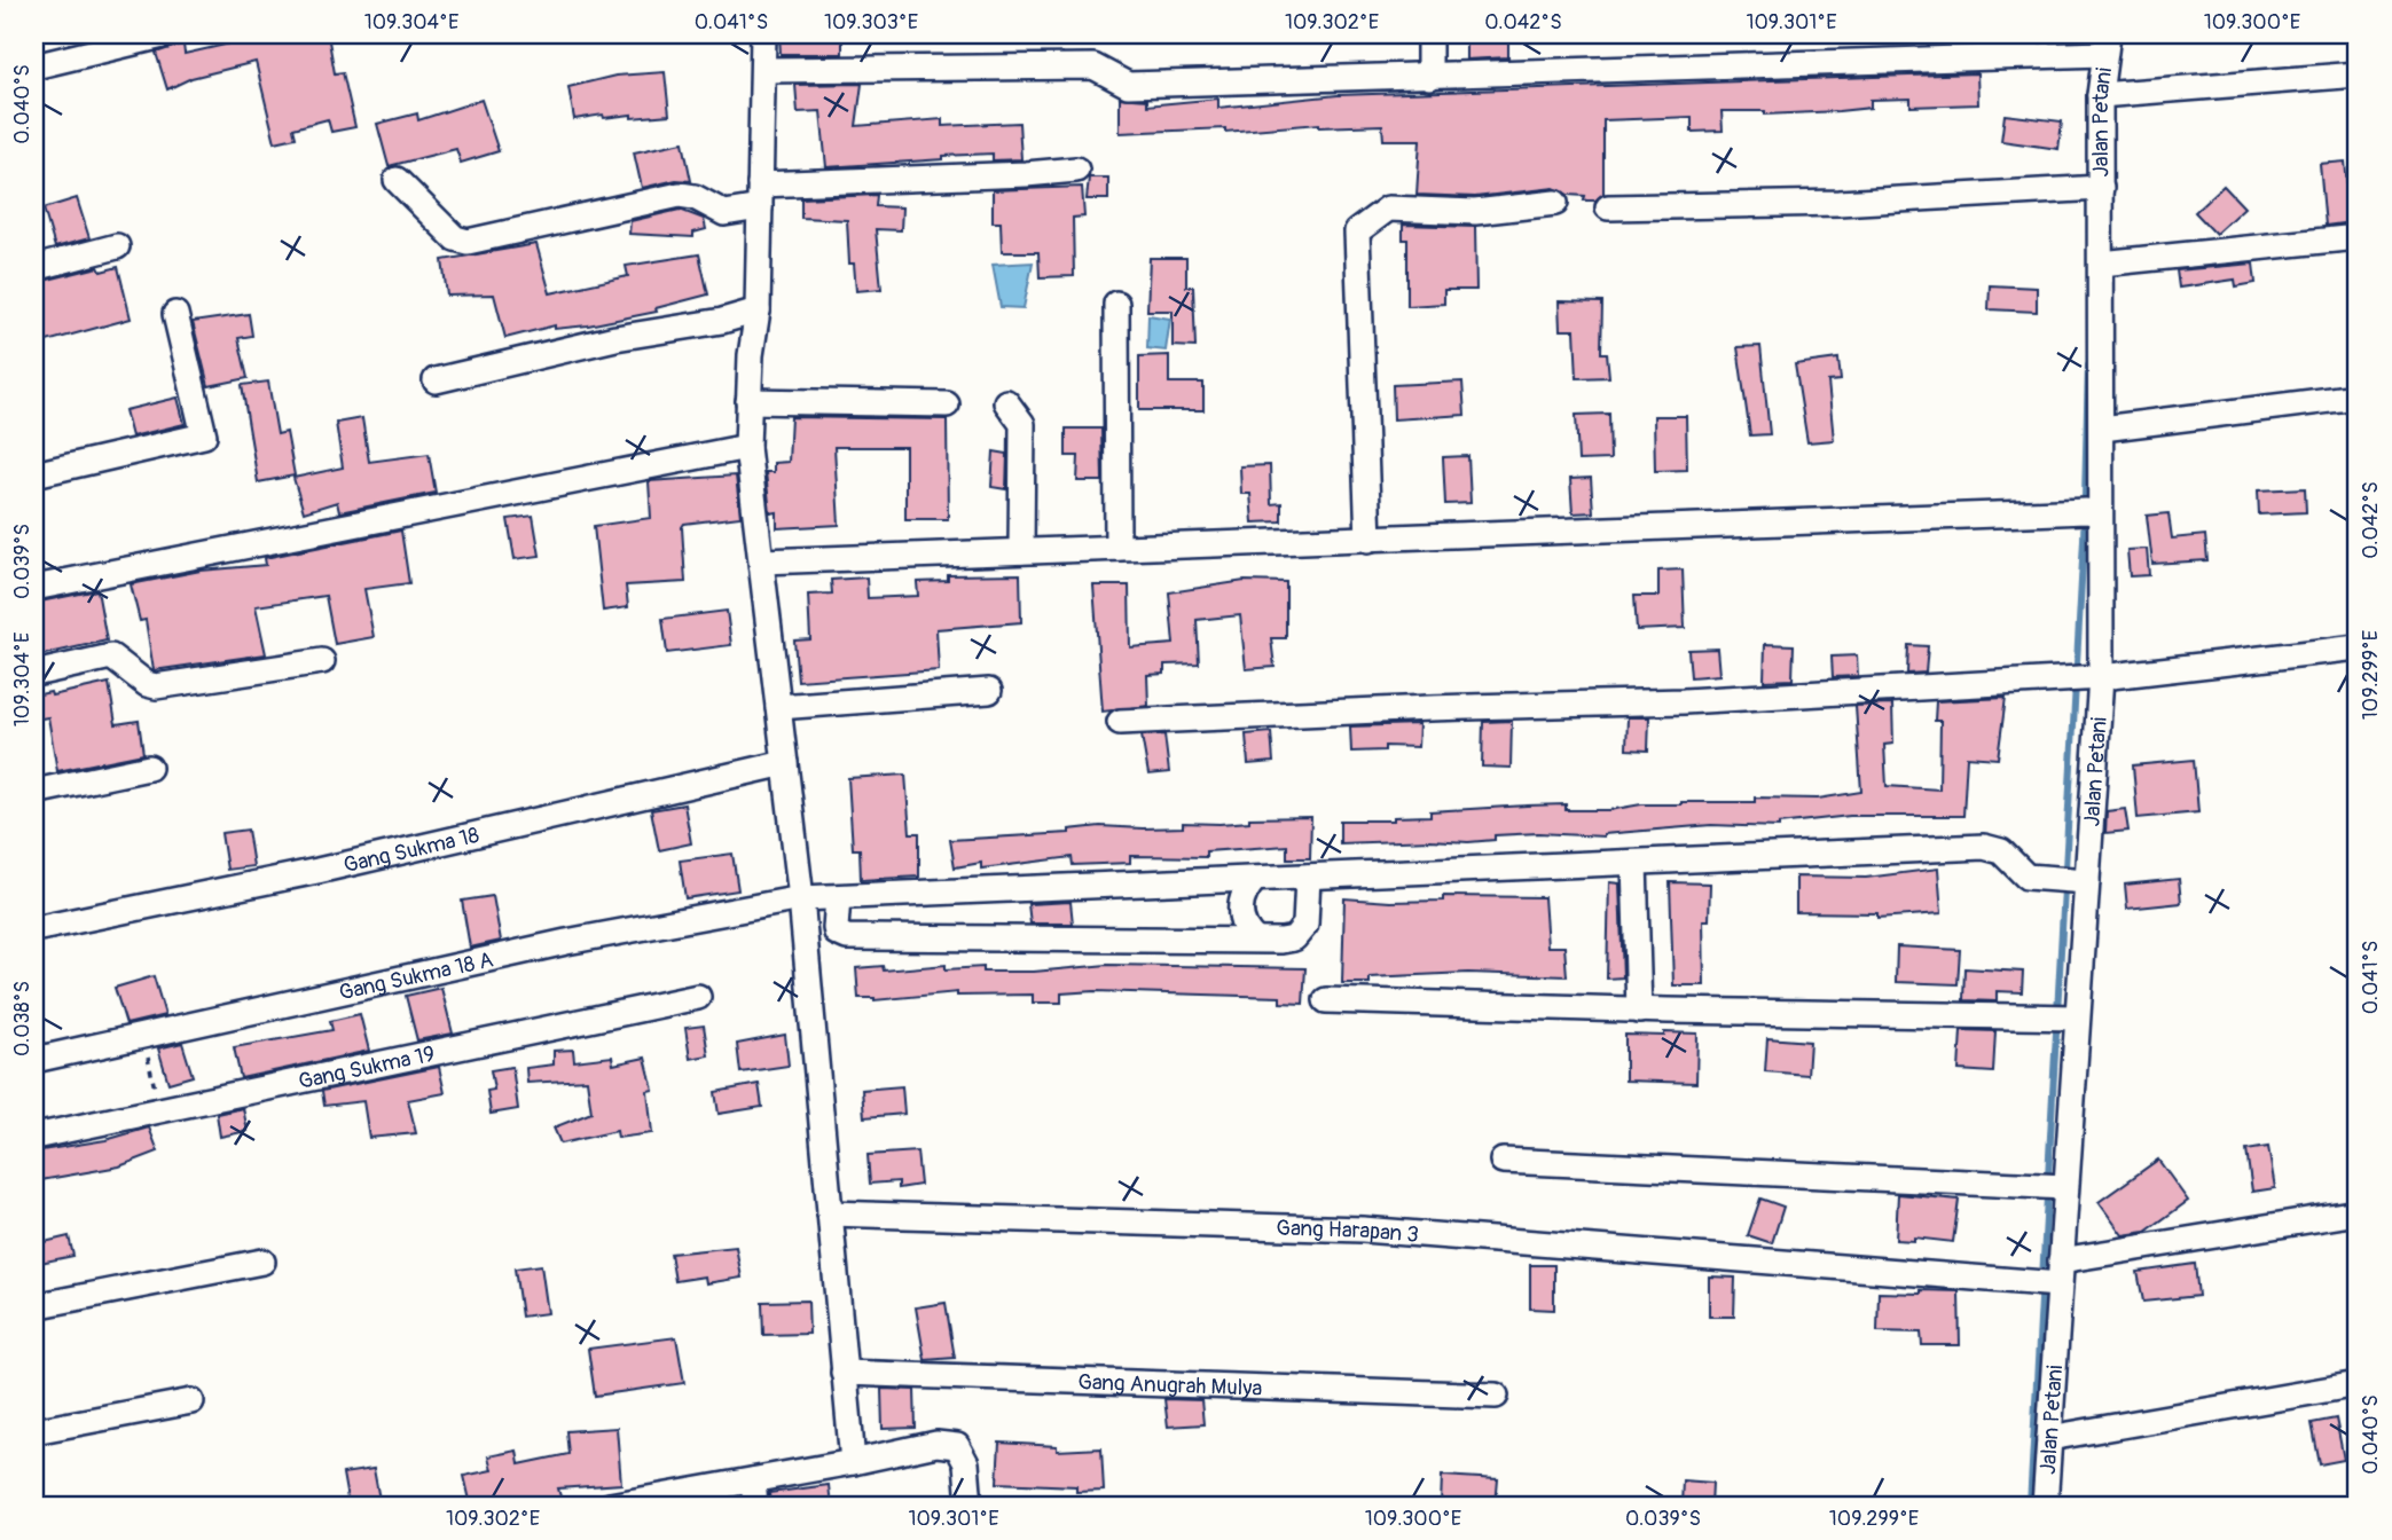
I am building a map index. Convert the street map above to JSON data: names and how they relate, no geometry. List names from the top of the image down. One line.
{"streets":{"street":["Jalan Petani","Gang Sukma 18","Gang Sukma 18 A","Gang Sukma 19","Gang Harapan 3","Gang Anugrah Mulya"]},"crossings":[["Jalan Petani","Gang Harapan 3"]],"coordinates":["109.304°E","0.041°S","109.303°E","109.302°E","0.042°S","109.301°E","109.300°E","0.040°S","0.039°S","109.299°E","0.038°S"]}
